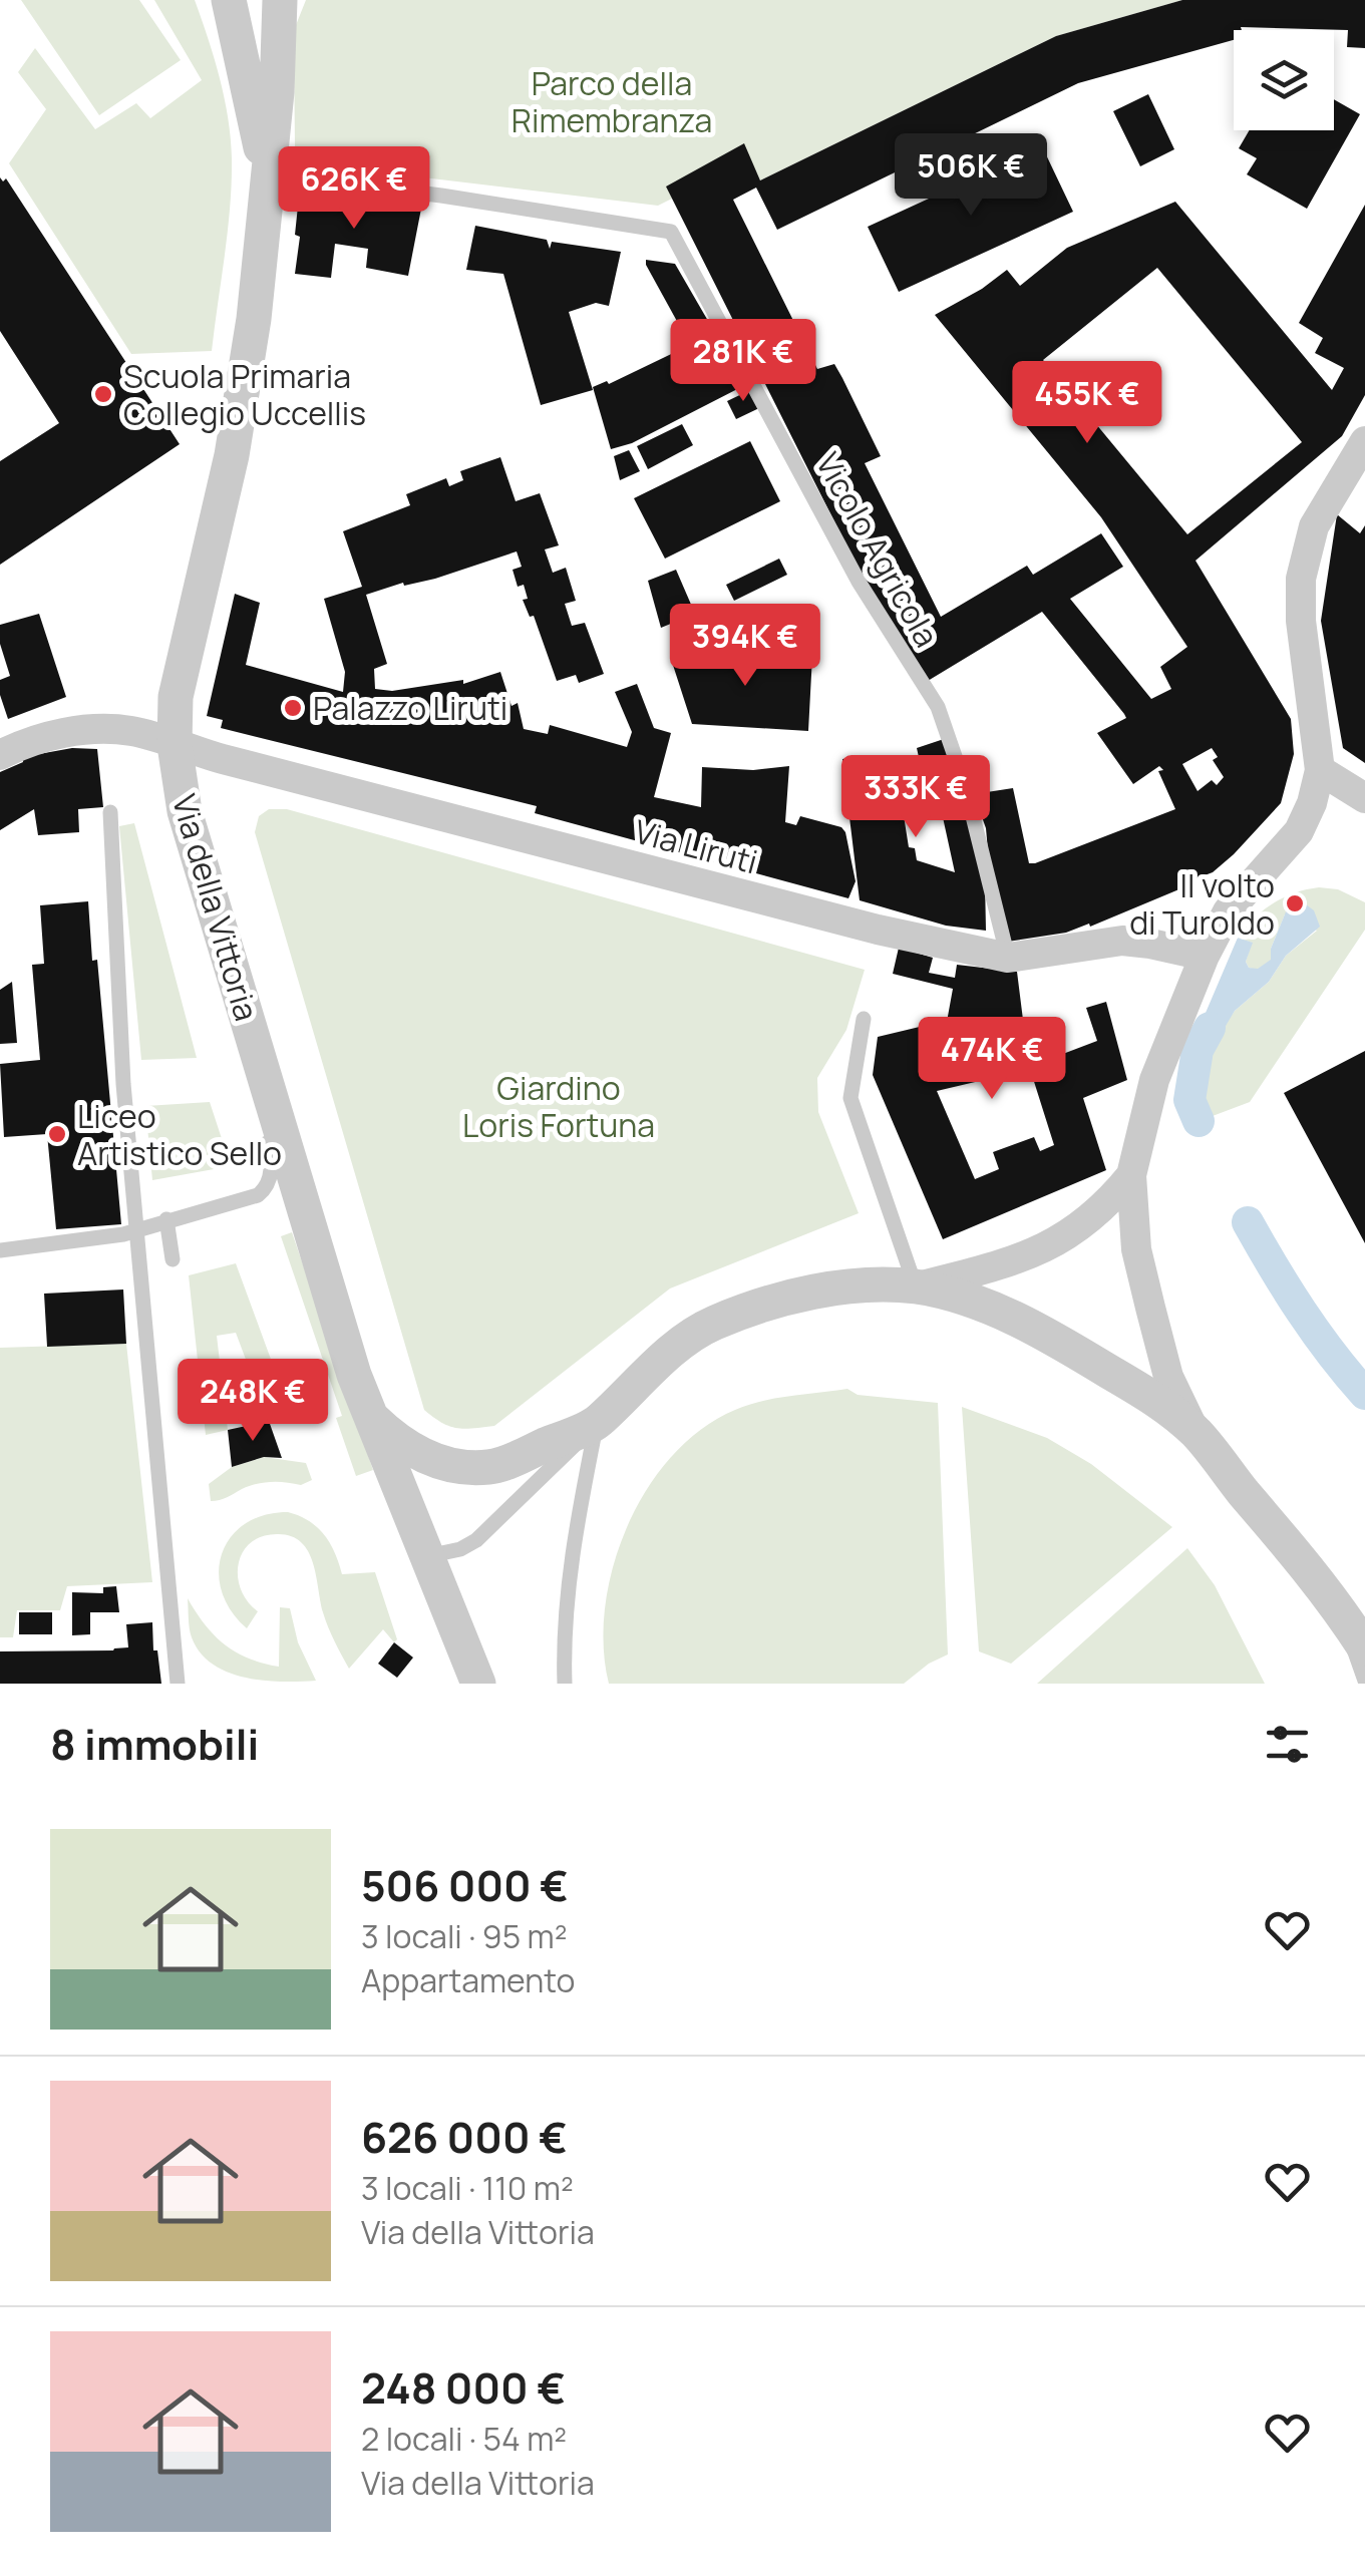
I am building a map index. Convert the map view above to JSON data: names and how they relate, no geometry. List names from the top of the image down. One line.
{"streets":{"street":["Via Liruti","Via della Vittoria"],"lane":["Vicolo Agricola"]},"crossings":[["Vicolo Agricola","Via Liruti"],["Vicolo Agricola","Via della Vittoria"],["Via Liruti","Via della Vittoria"]],"parks":["Parco della Rimembranza","Giardino Loris Fortuna"],"places":["Scuola Primaria Collegio Uccellis","Palazzo Liruti","Il volto di Turoldo","Liceo Artistico Sello"],"page":{"price":["506K €","626K €","281K €","455K €","394K €","333K €","474K €","248K €"],"heading":"8 immobili","list":[{"name":"506 000 €","note":"3 locali · 95 m² · Appartamento"},{"name":"626 000 €","note":"3 locali · 110 m² · Via della Vittoria"},{"name":"248 000 €","note":"2 locali · 54 m² · Via della Vittoria"}]}}
